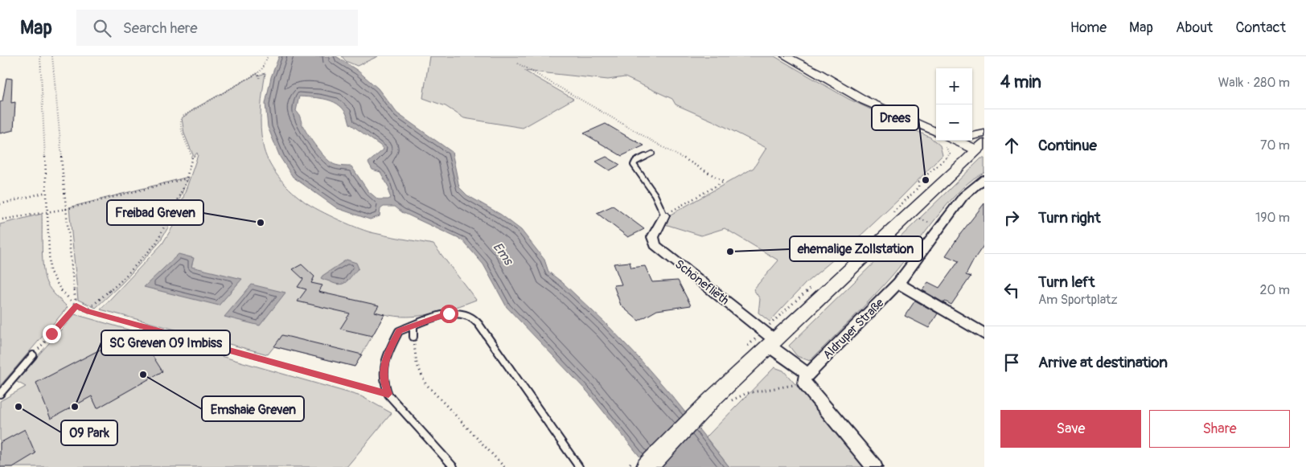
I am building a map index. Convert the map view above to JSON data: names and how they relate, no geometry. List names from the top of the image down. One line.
{"streets":{"street":["Schöneflieth","Aldruper Straße"]},"water":["Ems"],"places":["Drees","Freibad Greven","ehemalige Zollstation","Emshaie Greven","O9 Park","SC Greven 09 Imbiss"],"page":{"header":"Map","search":"Search here","nav":["Home","Map","About","Contact"],"heading":["4 min","Walk · 280 m"],"map_buttons":["+","−"],"list":[["Continue","70 m"],["Turn right","190 m"],["Turn left","Am Sportplatz","20 m"],"Arrive at destination"],"buttons":["Save","Share"]}}
